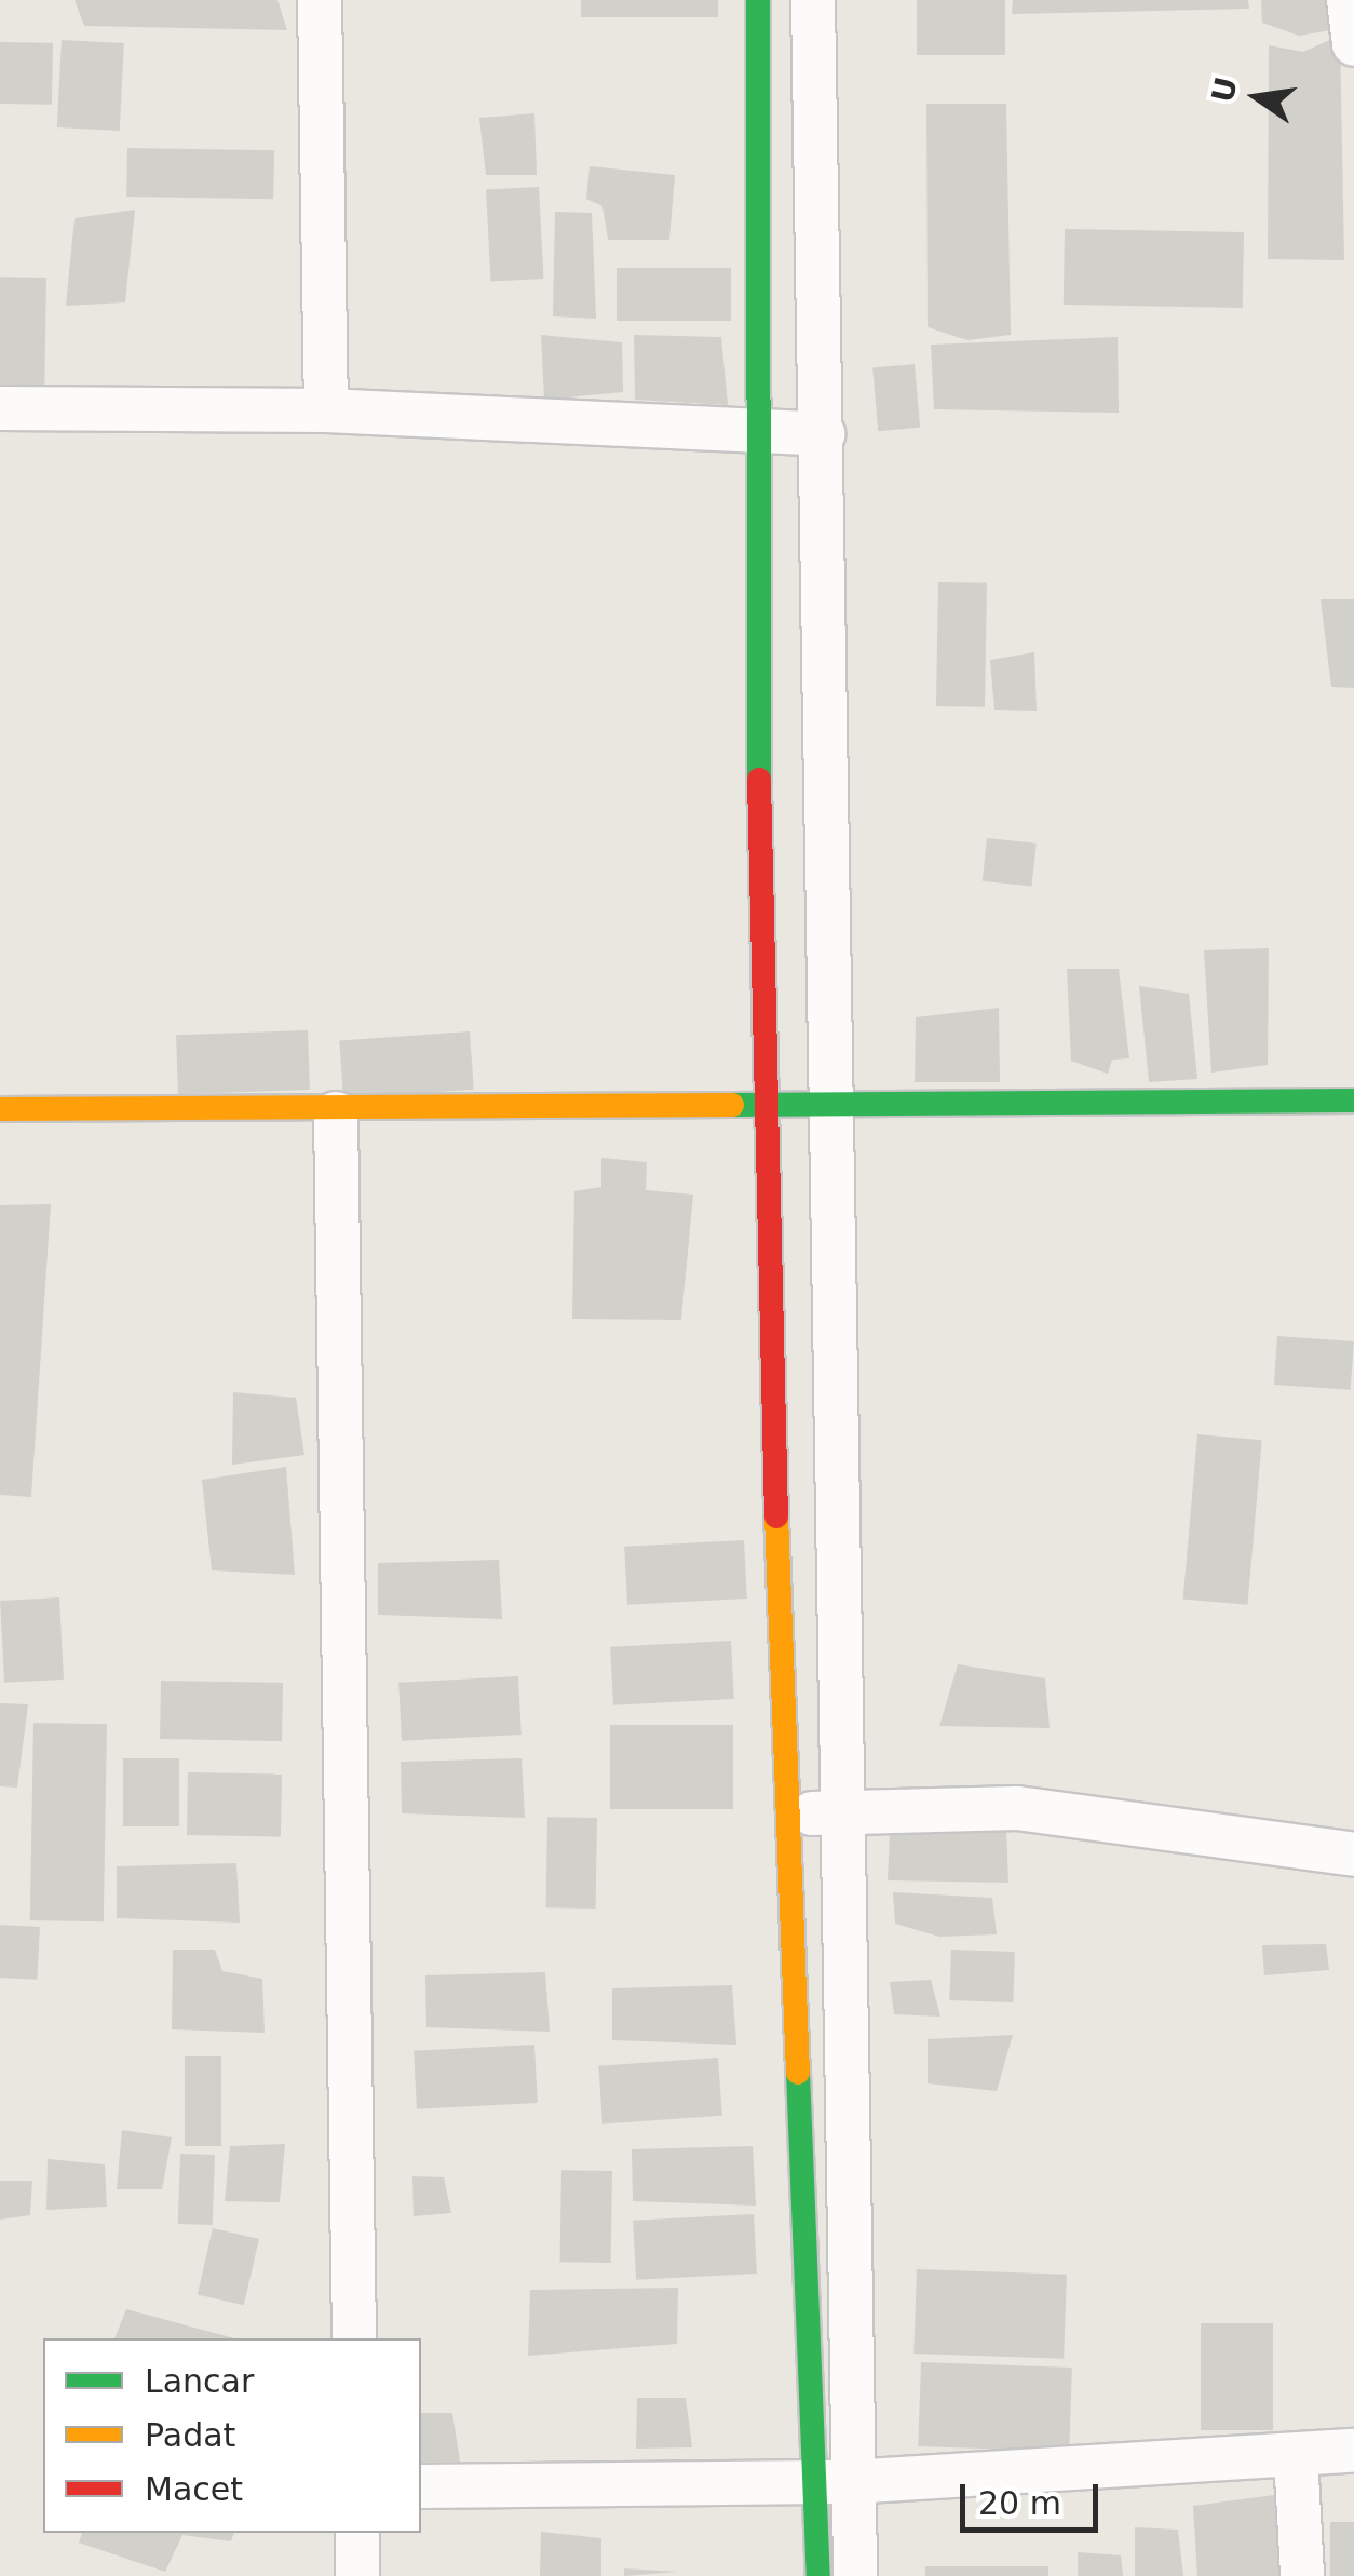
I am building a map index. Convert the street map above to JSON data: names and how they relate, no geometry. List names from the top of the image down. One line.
{"legend":["Lancar","Padat","Macet"],"scale_bar":"20 m","north":"left"}
